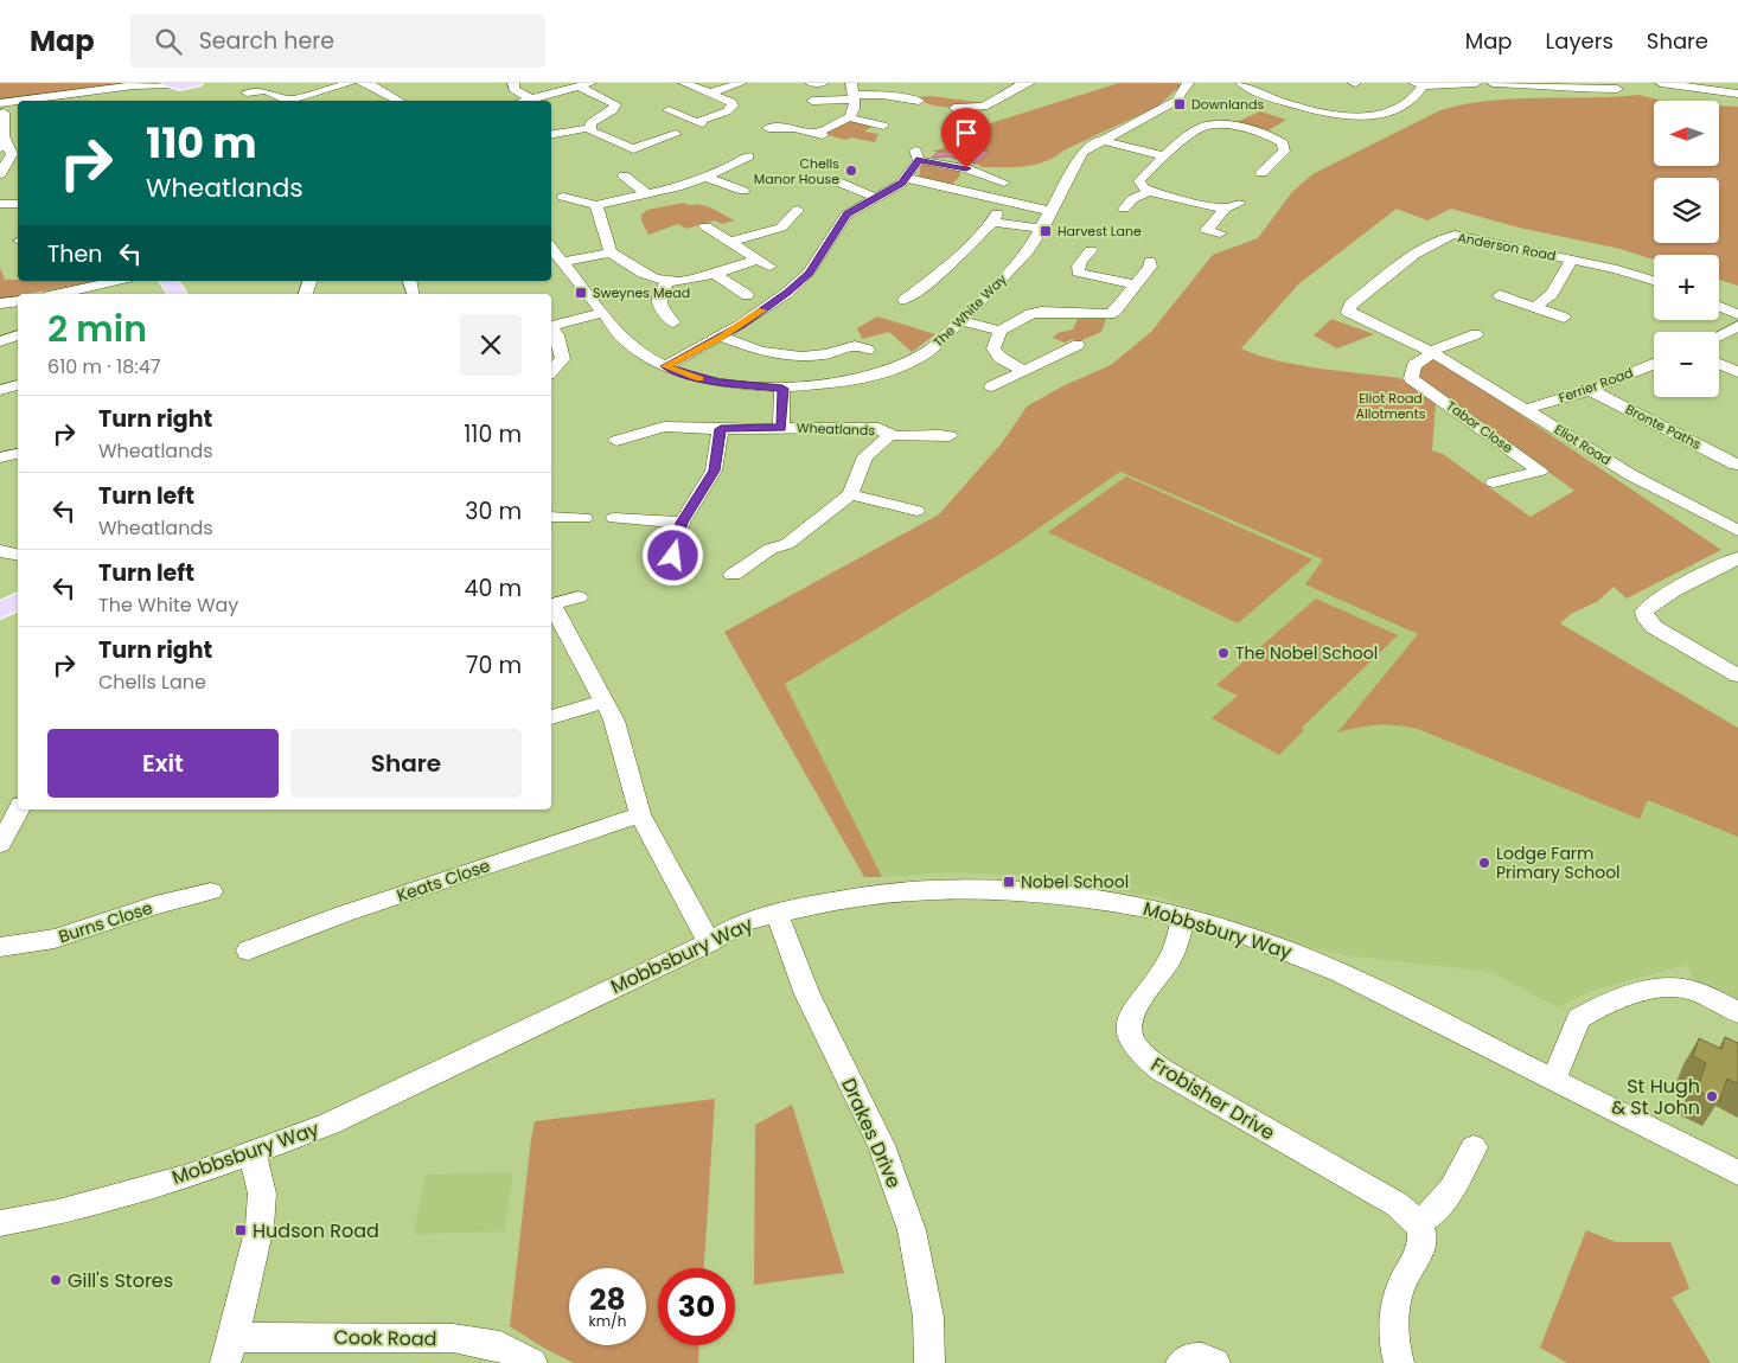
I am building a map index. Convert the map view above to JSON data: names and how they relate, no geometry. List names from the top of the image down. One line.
{"streets":{"street":["Anderson Road","The White Way","Ferrier Road","Tabor Close","Bronte Paths","Wheatlands","Eliot Road","Keats Close","Burns Close","Mobbsbury Way","Frobisher Drive","Drakes Drive","Cook Road"]},"crossings":[["Anderson Road","Eliot Road"],["The White Way","Wheatlands"],["Ferrier Road","Bronte Paths"],["Ferrier Road","Eliot Road"],["Tabor Close","Eliot Road"],["Mobbsbury Way","Frobisher Drive"],["Mobbsbury Way","Drakes Drive"]],"parks":["Eliot Road Allotments"],"places":{"transit":["Downlands","Harvest Lane","Sweynes Mead","Nobel School","Hudson Road"],"other":["Chells Manor House","The Nobel School","Lodge Farm Primary School","St Hugh & St John","Gill's Stores"]},"north":"left","page":{"header":"Map","search":"Search here","nav":["Map","Layers","Share"],"map_buttons":["+","−"],"turn":["110 m","Wheatlands"],"then":"Then","heading":["2 min","610 m · 18:47"],"list":[{"name":"Turn right","note":"Wheatlands","value":"110 m"},{"name":"Turn left","note":"Wheatlands","value":"30 m"},{"name":"Turn left","note":"The White Way","value":"40 m"},{"name":"Turn right","note":"Chells Lane","value":"70 m"}],"buttons":["Exit","Share"],"speed":"28 km/h","limit":"30"}}
